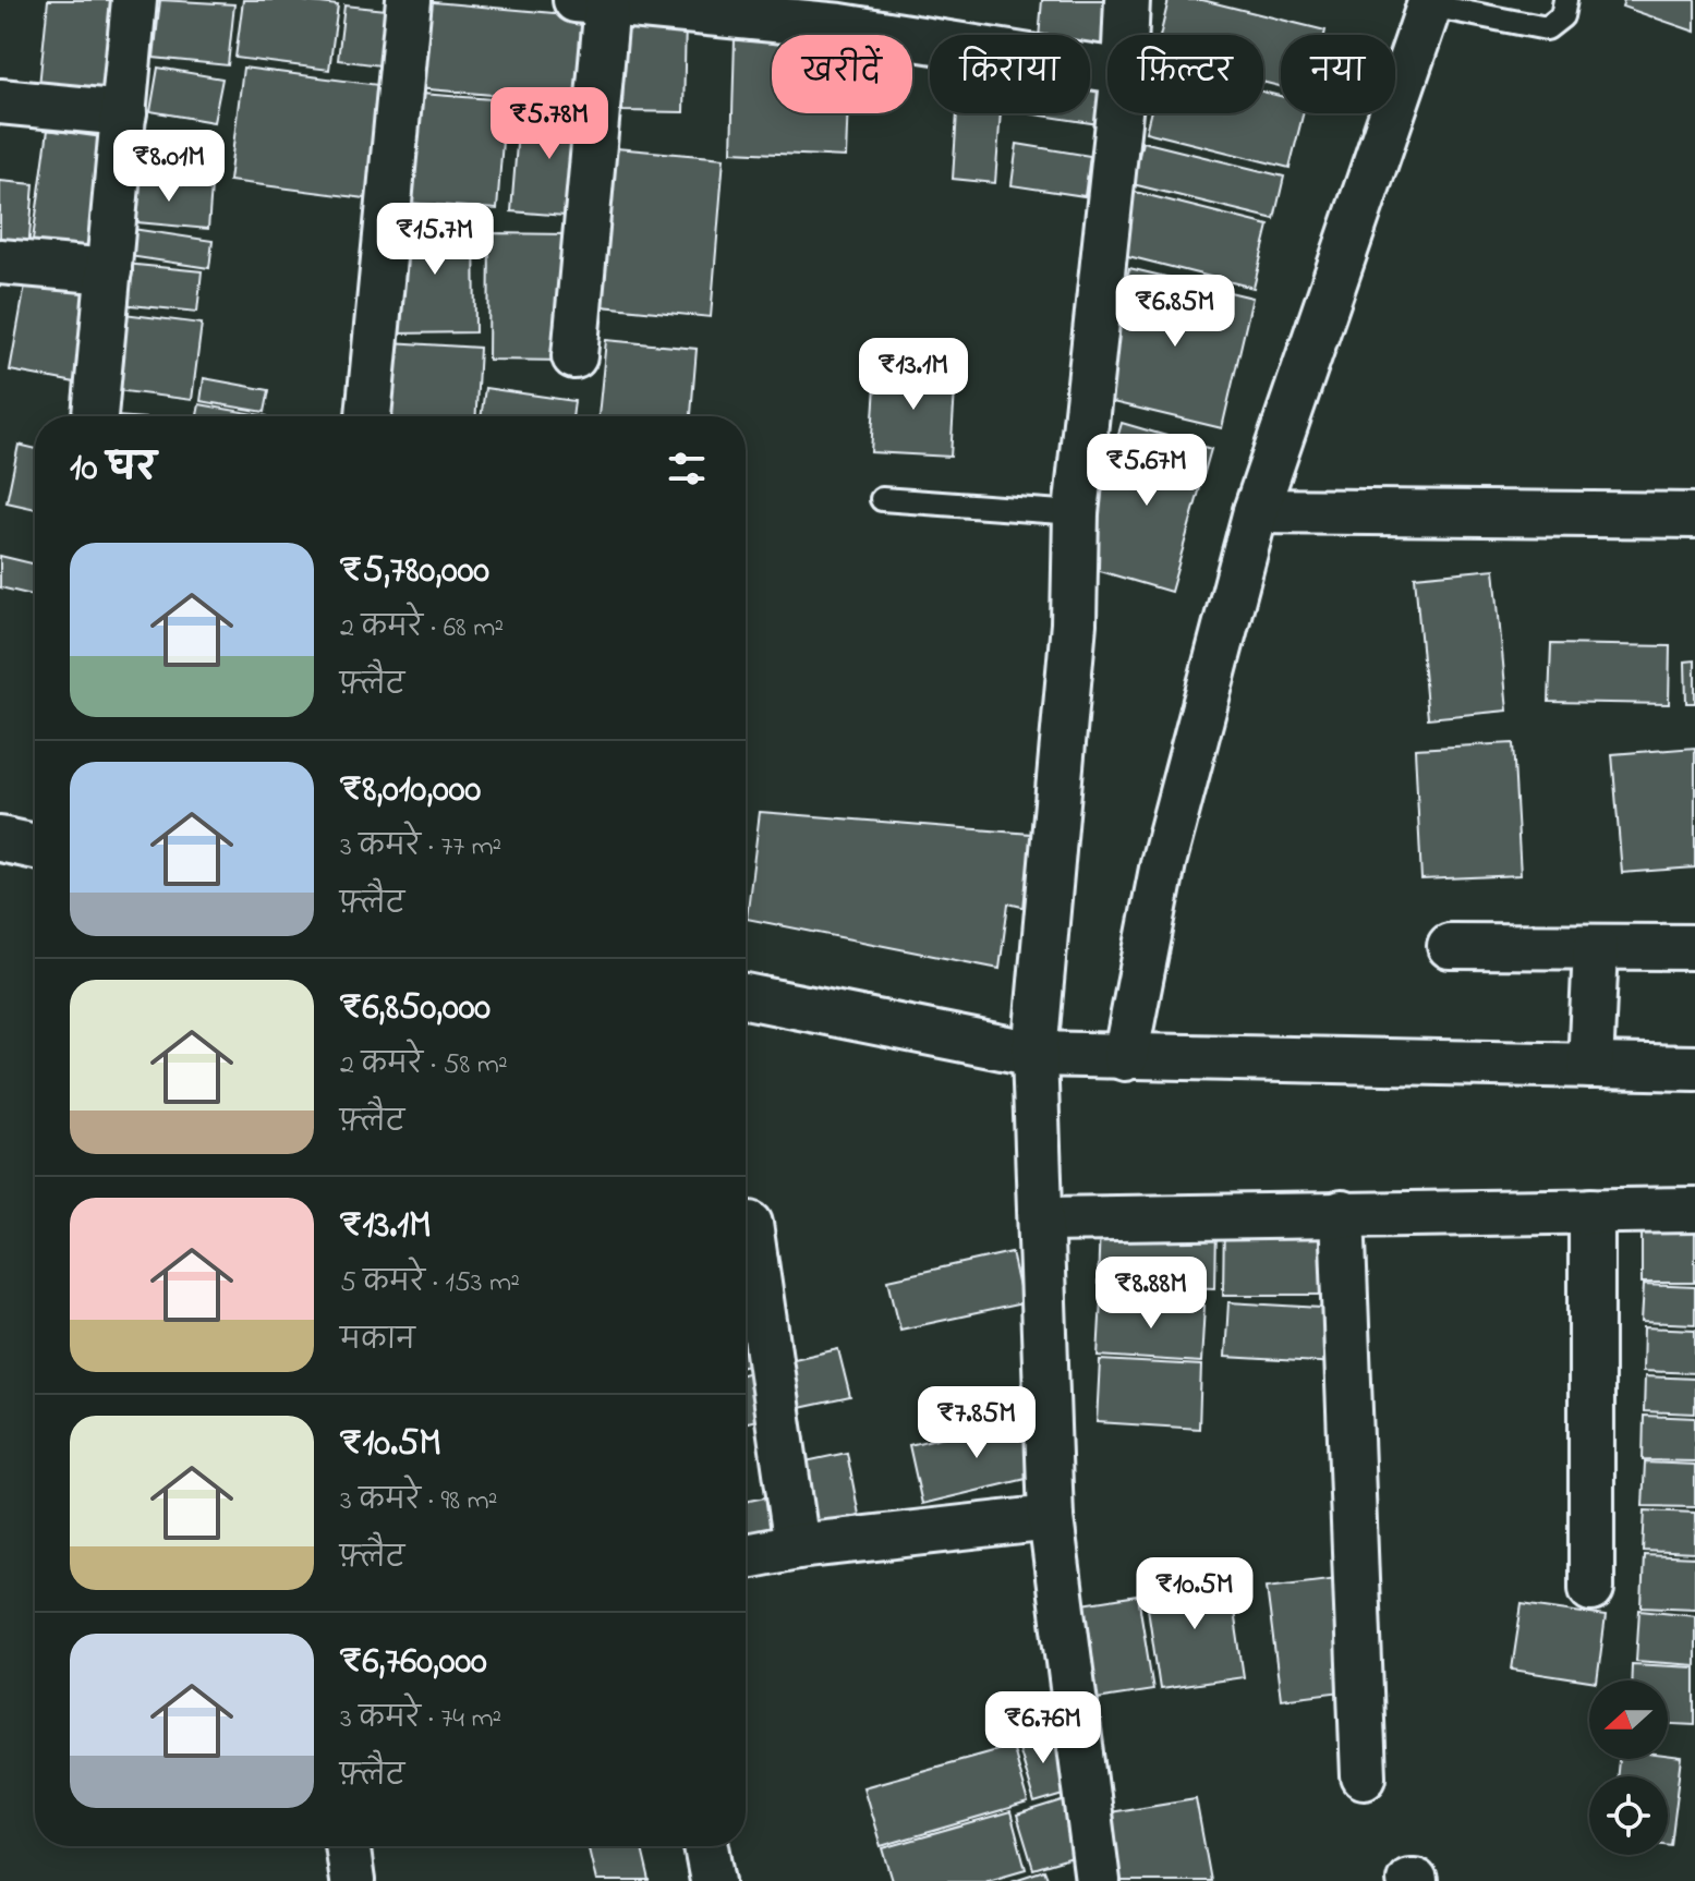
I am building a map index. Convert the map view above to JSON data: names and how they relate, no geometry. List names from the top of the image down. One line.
{"north":"left","page":{"chip":["खरीदें","किराया","फ़िल्टर","नया"],"price":["₹5.78M","₹8.01M","₹15.7M","₹6.85M","₹13.1M","₹5.67M","₹8.88M","₹7.85M","₹10.5M","₹6.76M"],"heading":"10 घर","list":[{"name":"₹5,780,000","note":"2 कमरे · 68 m² · फ़्लैट"},{"name":"₹8,010,000","note":"3 कमरे · 77 m² · फ़्लैट"},{"name":"₹6,850,000","note":"2 कमरे · 58 m² · फ़्लैट"},{"name":"₹13.1M","note":"5 कमरे · 153 m² · मकान"},{"name":"₹10.5M","note":"3 कमरे · 98 m² · फ़्लैट"},{"name":"₹6,760,000","note":"3 कमरे · 74 m² · फ़्लैट"}]}}
